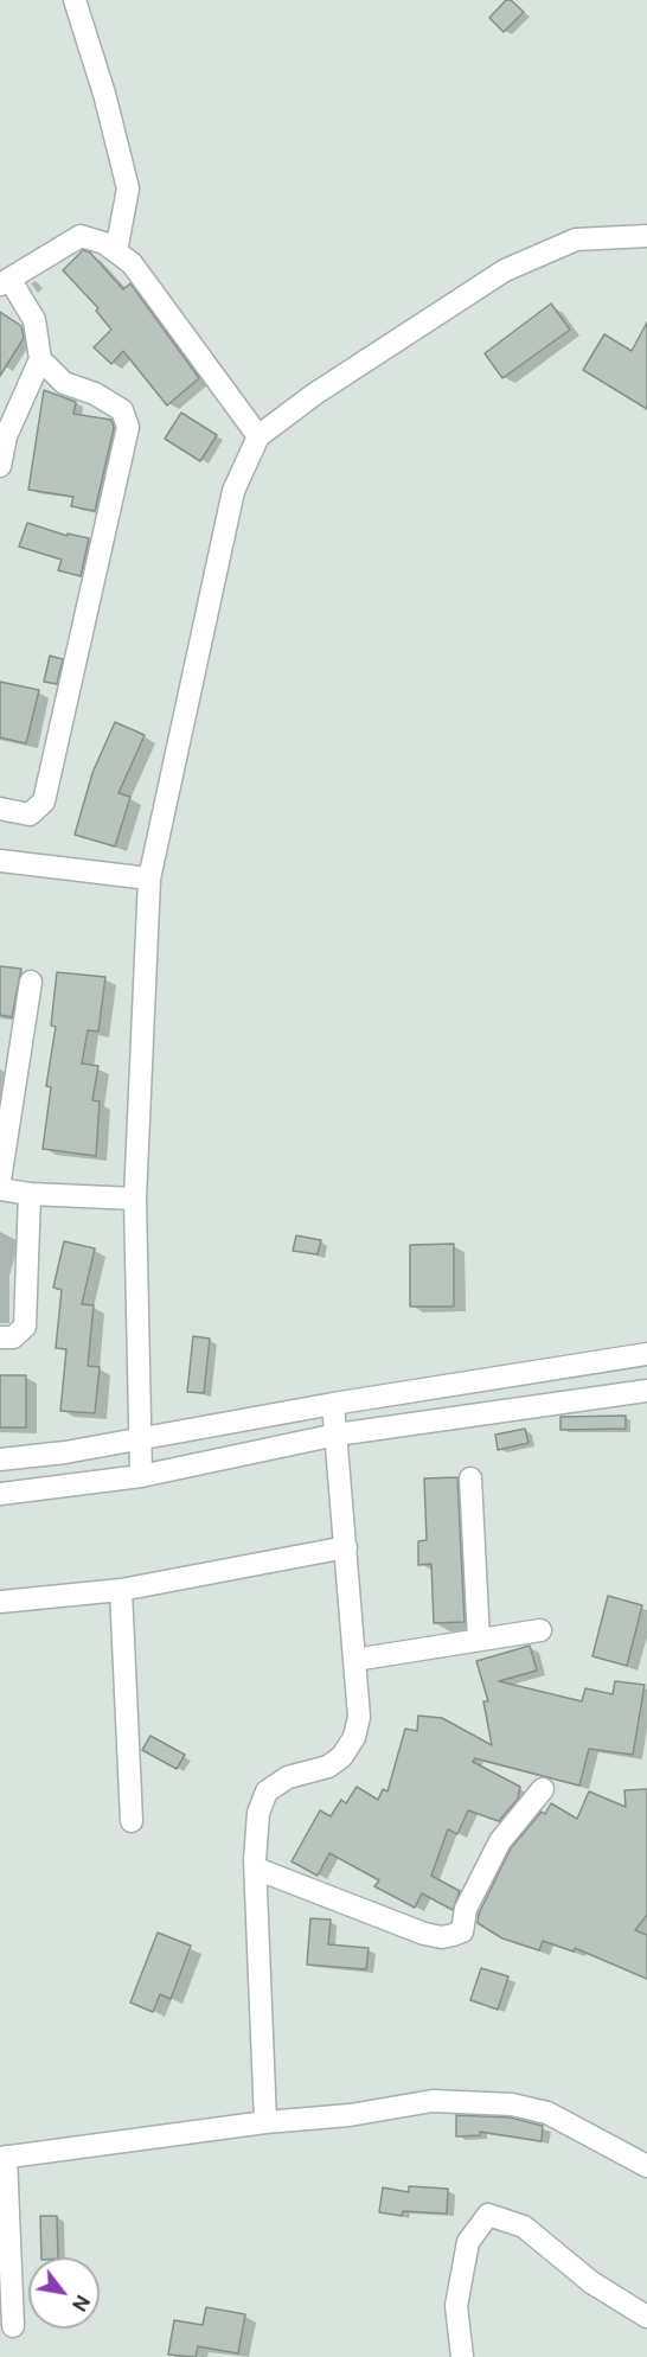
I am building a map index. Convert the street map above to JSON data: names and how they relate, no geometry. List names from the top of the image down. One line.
{"north":"bottom right"}
